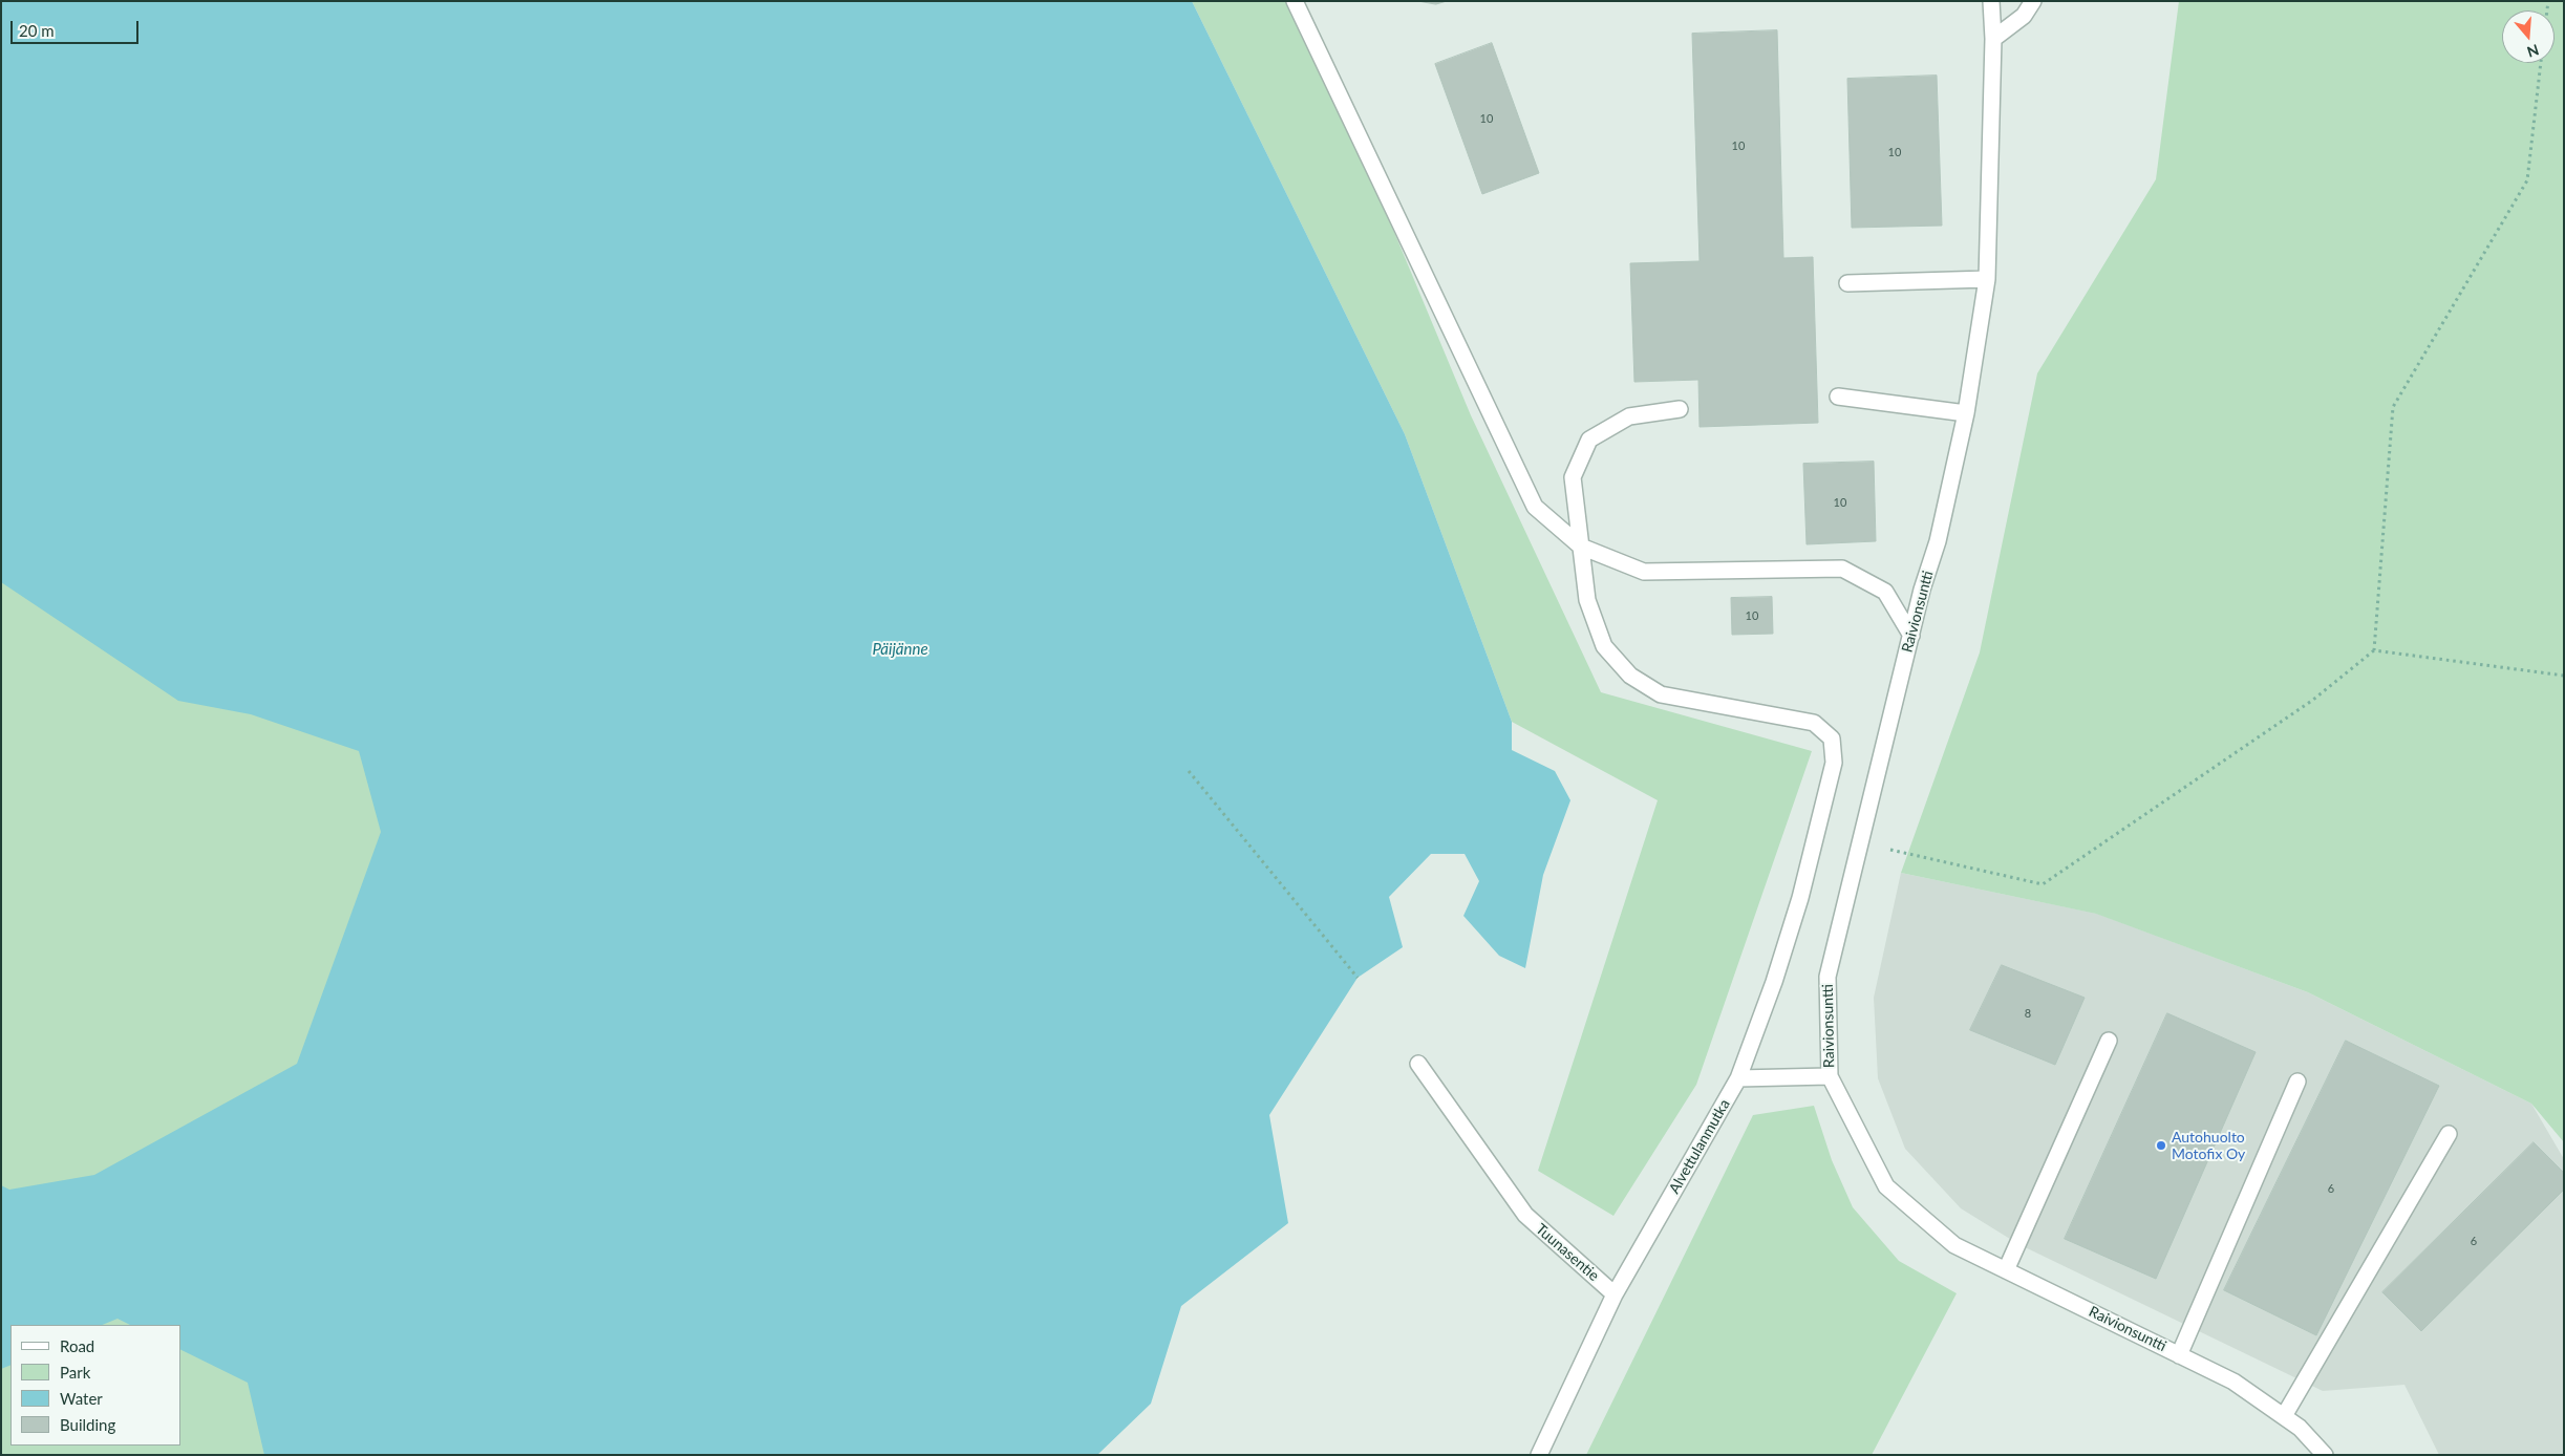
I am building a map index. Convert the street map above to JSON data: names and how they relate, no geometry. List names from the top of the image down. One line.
{"streets":{"street":["Raivionsuntti","Alvettulanmutka","Tuunasentie"]},"crossings":[["Alvettulanmutka","Tuunasentie"]],"water":["Päijänne"],"places":["Autohuolto Motofix Oy"],"house_numbers":["10","10","10","10","10","8","6","6"],"legend":["Road","Park","Water","Building"],"scale_bar":"20 m","north":"bottom"}
